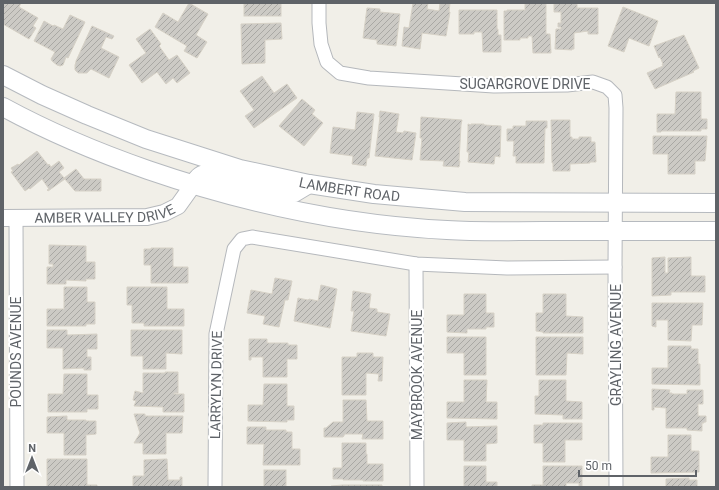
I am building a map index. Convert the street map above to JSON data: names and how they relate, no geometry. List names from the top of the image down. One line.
{"streets":{"main road":["LAMBERT ROAD"],"street":["SUGARGROVE DRIVE","AMBER VALLEY DRIVE","GRAYLING AVENUE","POUNDS AVENUE","MAYBROOK AVENUE","LARRYLYN DRIVE"]},"crossings":[["SUGARGROVE DRIVE","LAMBERT ROAD"],["SUGARGROVE DRIVE","GRAYLING AVENUE"],["LAMBERT ROAD","AMBER VALLEY DRIVE"],["LAMBERT ROAD","GRAYLING AVENUE"],["AMBER VALLEY DRIVE","POUNDS AVENUE"],["MAYBROOK AVENUE","LARRYLYN DRIVE"]],"scale_bar":"50 m","north":"top"}
